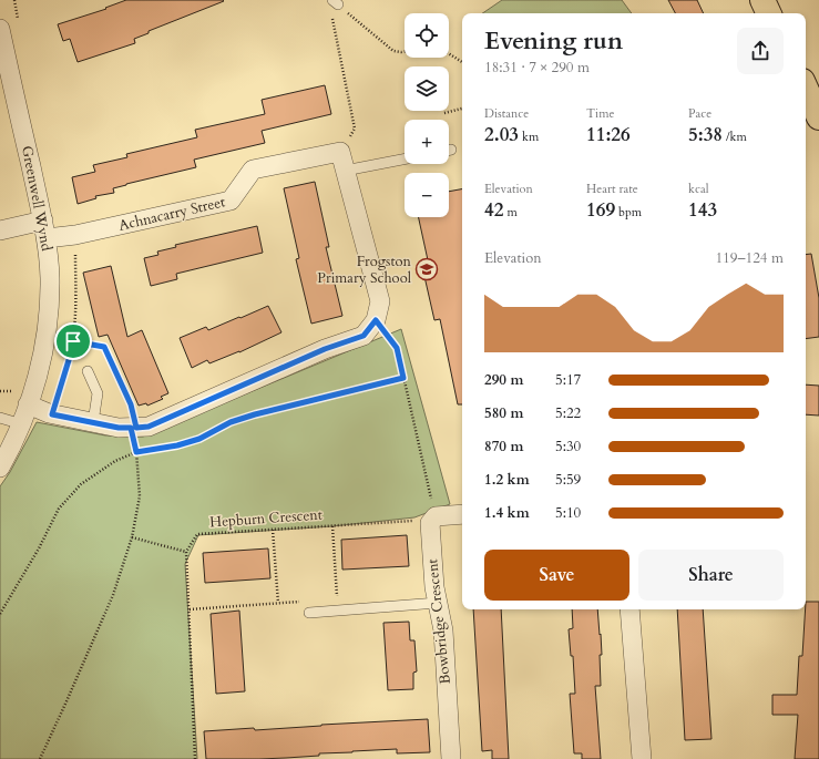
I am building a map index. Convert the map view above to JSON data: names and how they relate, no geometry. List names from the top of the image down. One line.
{"streets":{"street":["Greenwell Wynd","Achnacarry Street","Bowbridge Crescent"],"path":["Hepburn Crescent"]},"crossings":[["Greenwell Wynd","Achnacarry Street"],["Hepburn Crescent","Bowbridge Crescent"]],"places":{"school or university":["Frogston Primary School"]},"page":{"map_buttons":["+","−"],"heading":["Evening run","18:31 · 7 × 290 m"],"stats":[["Distance","2.03 km"],["Time","11:26"],["Pace","5:38 /km"],["Elevation","42 m"],["Heart rate","169 bpm"],["kcal","143"]],"chart":["Elevation","119–124 m"],"list":[{"name":"290 m","note":"5:17"},{"name":"580 m","note":"5:22"},{"name":"870 m","note":"5:30"},{"name":"1.2 km","note":"5:59"},{"name":"1.4 km","note":"5:10"}],"buttons":["Save","Share"]}}
